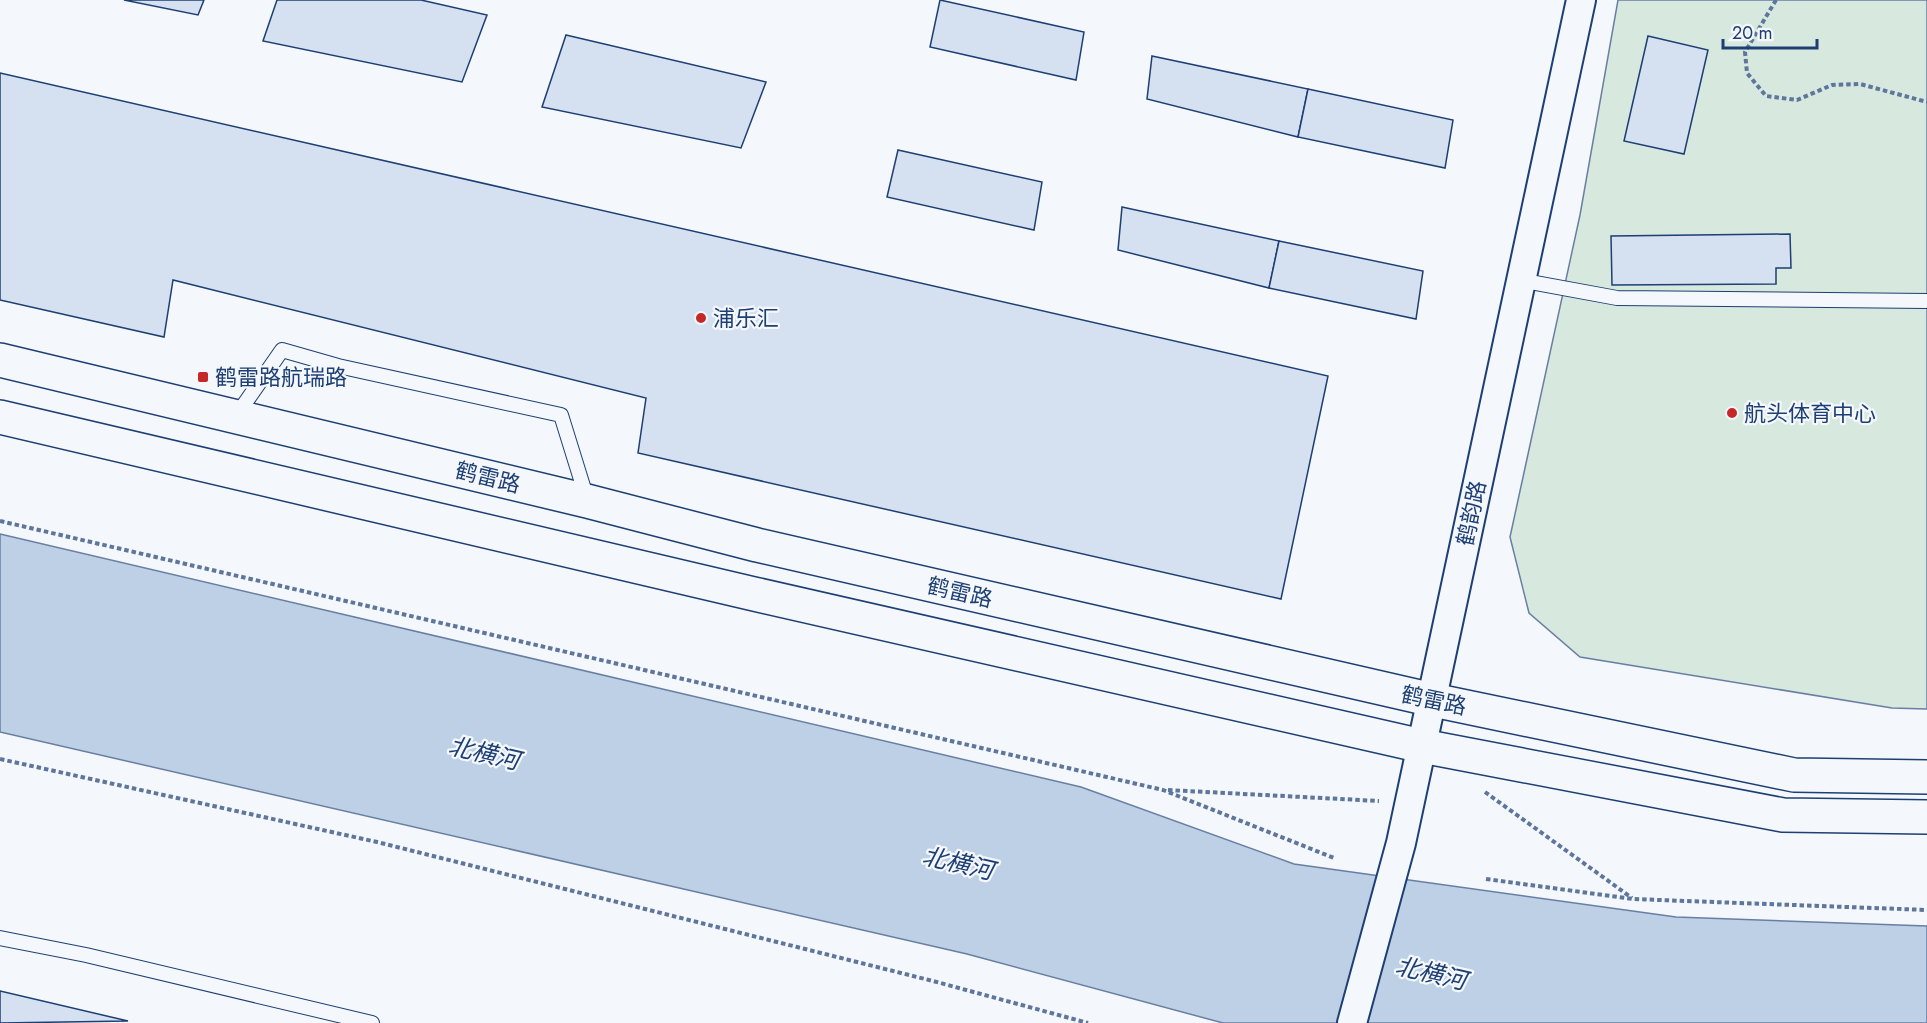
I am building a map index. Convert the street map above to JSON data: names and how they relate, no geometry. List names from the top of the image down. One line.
{"streets":{"street":["鹤雷路","鹤韵路"]},"crossings":[["鹤雷路","鹤韵路"]],"water":["北横河"],"places":{"other":["浦乐汇","航头体育中心"],"transit":["鹤雷路航瑞路"]},"scale_bar":"20 m"}
